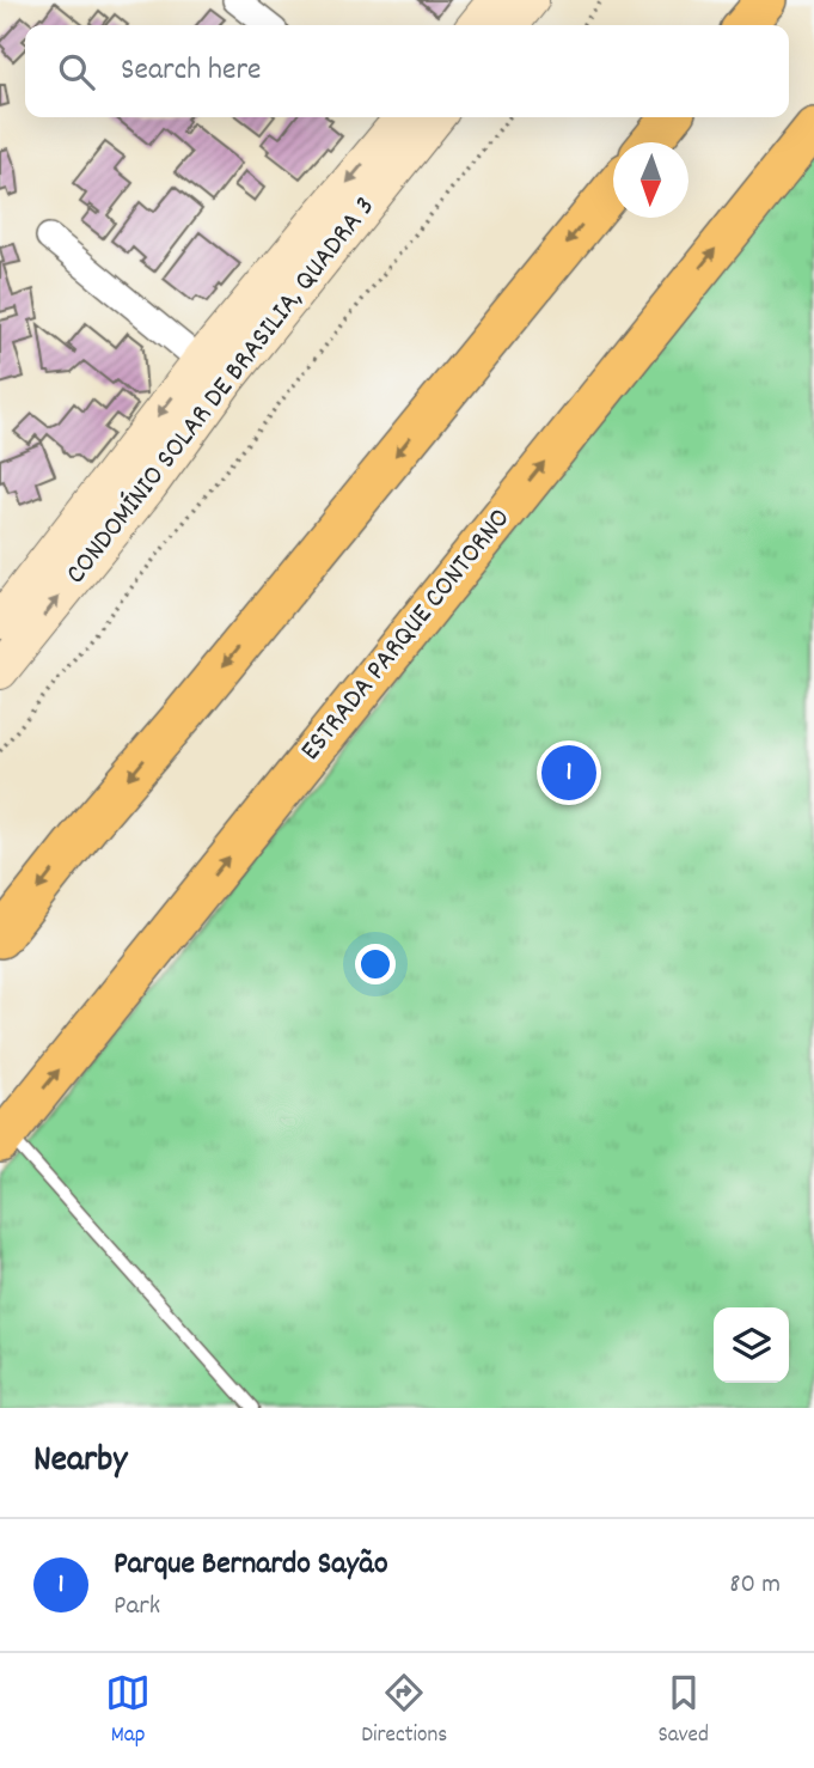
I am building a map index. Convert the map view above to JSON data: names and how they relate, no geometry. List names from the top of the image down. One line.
{"streets":{"main road":["ESTRADA PARQUE CONTORNO"],"street":["CONDOMÍNIO SOLAR DE BRASILIA, QUADRA 3"]},"north":"bottom","page":{"search":"Search here","pins":"1","heading":"Nearby","list":[{"mark":"1","name":"Parque Bernardo Sayão","note":"Park","value":"80 m"}],"nav":["Map","Directions","Saved"]}}
